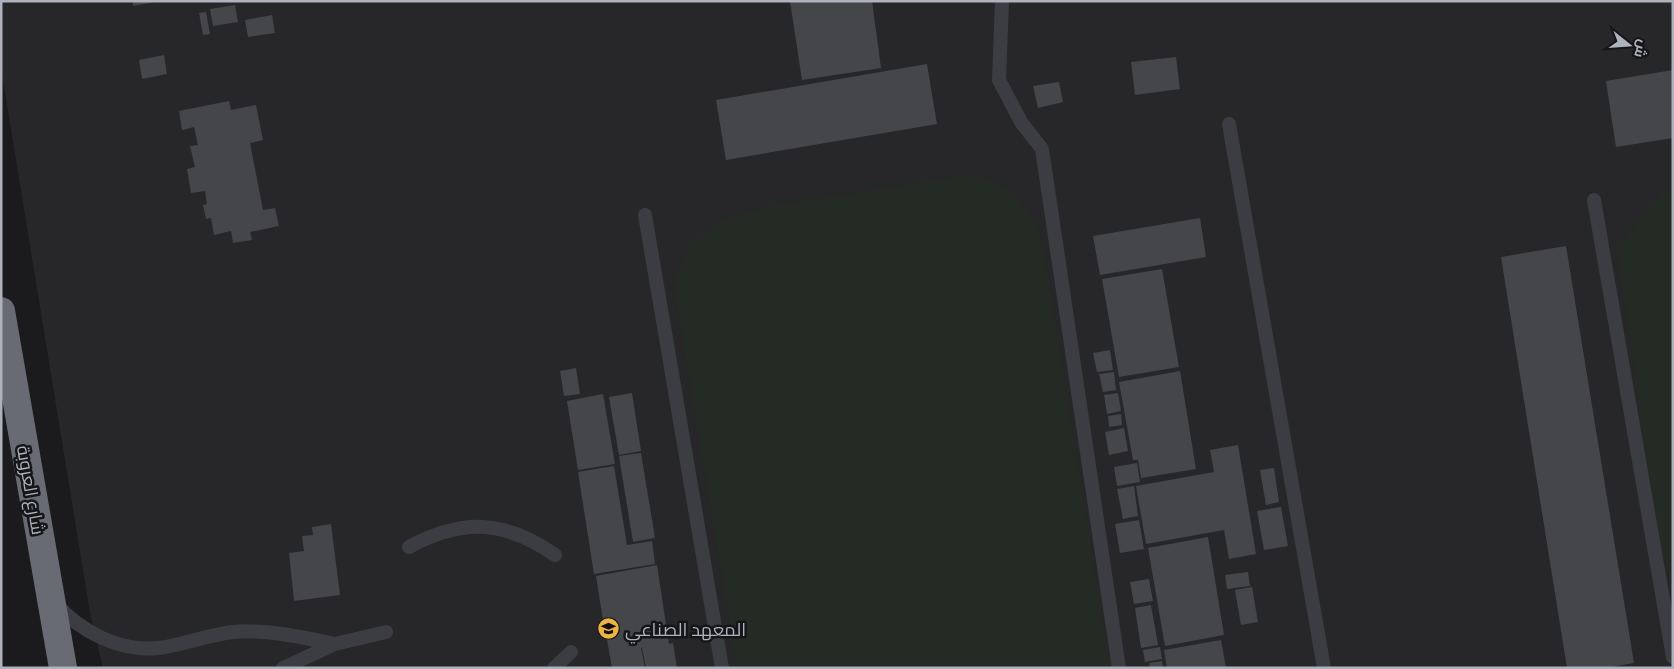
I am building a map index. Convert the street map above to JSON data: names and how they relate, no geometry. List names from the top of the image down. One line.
{"streets":{"highway":["شارع العروبة"]},"places":{"school or university":["المعهد الصناعي"]},"north":"right"}
